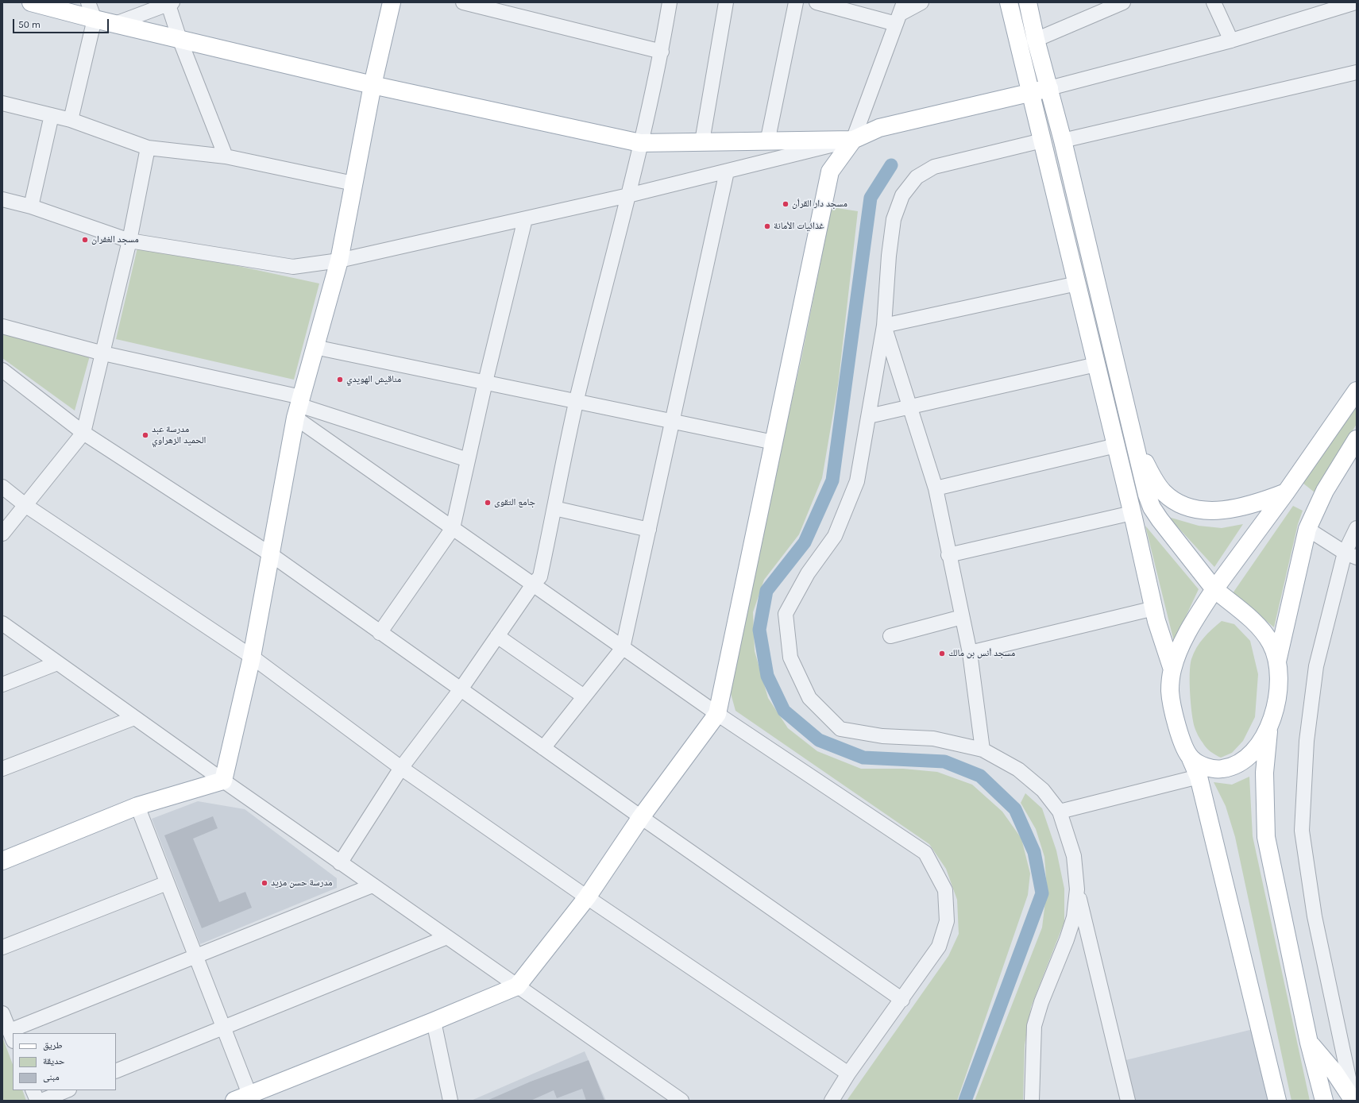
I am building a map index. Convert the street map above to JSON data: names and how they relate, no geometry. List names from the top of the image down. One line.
{"places":["مسجد دار القرأن","غذائيات الأمانة","مسجد الغفران","مناقيش الهويدي","مدرسة عبد الحميد الزهراوي","جامع التقوى","مسجد أنس بن مالك","مدرسة حسن مزيد"],"legend":["طريق","حديقة","مبنى"],"scale_bar":"50 m"}
